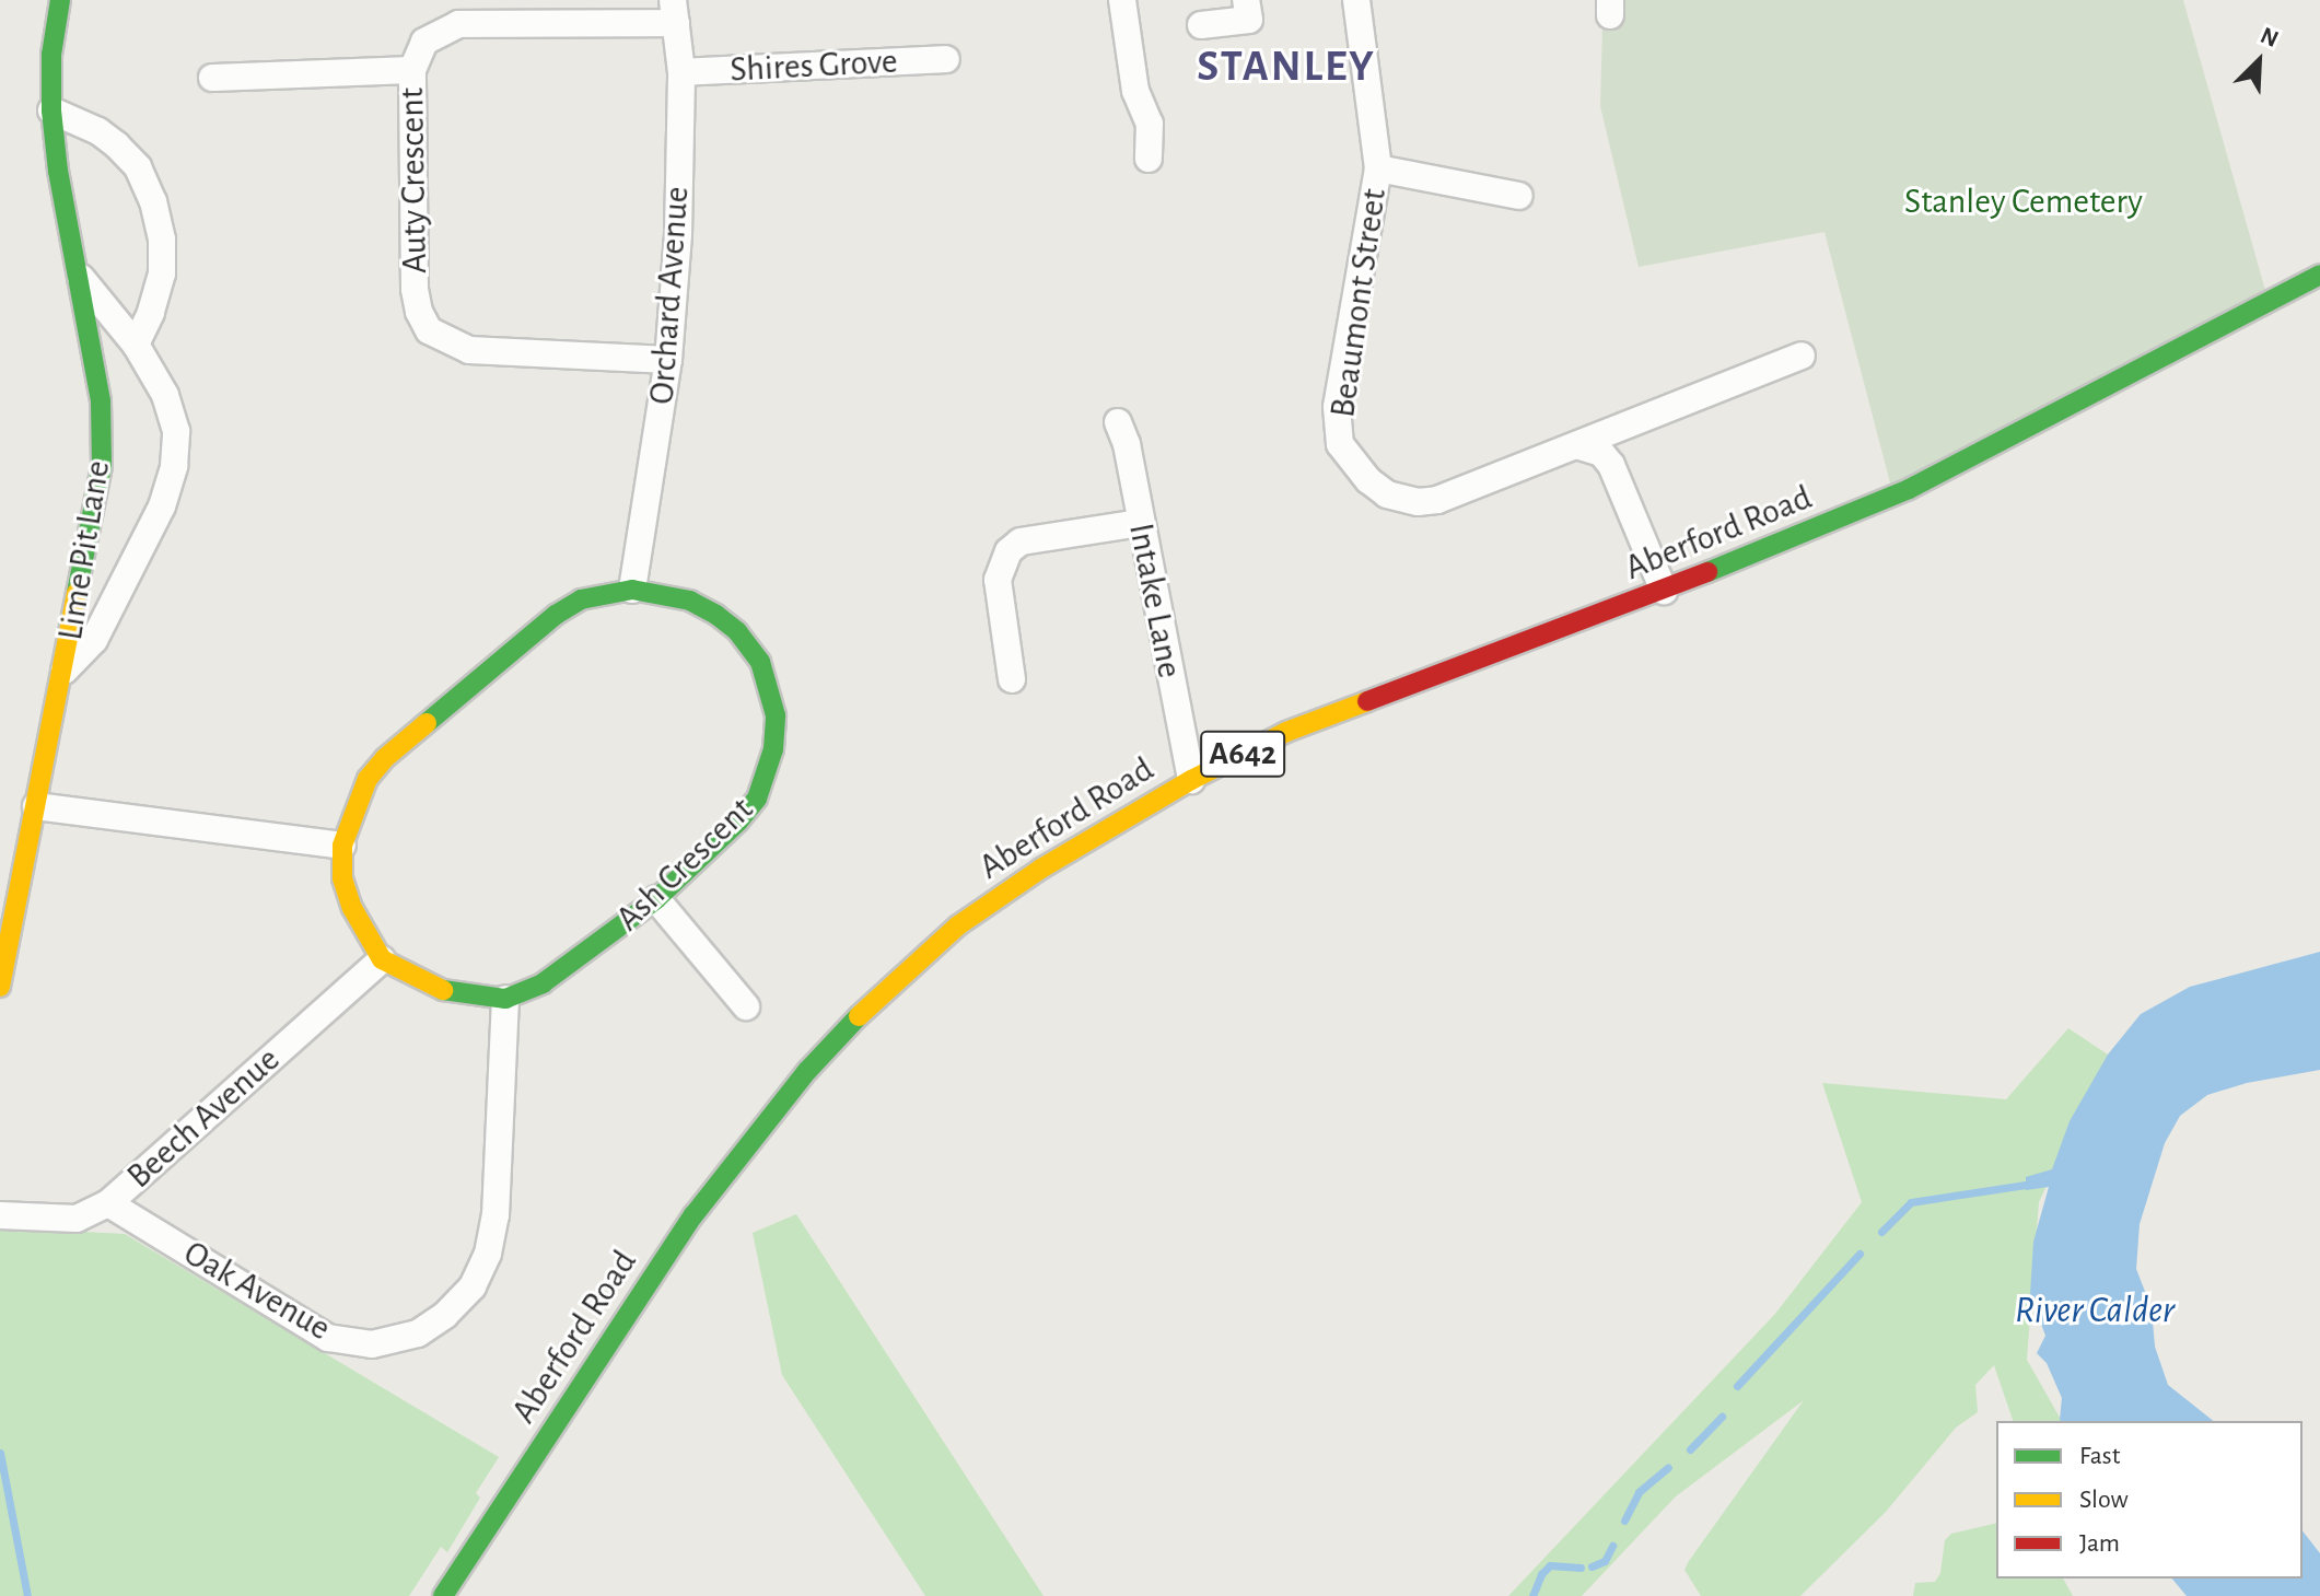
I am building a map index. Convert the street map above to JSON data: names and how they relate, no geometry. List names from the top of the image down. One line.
{"streets":{"main road":["Aberford Road","Lime Pit Lane","A642","Ash Crescent"],"street":["Shires Grove","Auty Crescent","Orchard Avenue","Beaumont Street","Intake Lane","Beech Avenue","Oak Avenue"]},"crossings":[["Shires Grove","Orchard Avenue"],["Auty Crescent","Orchard Avenue"],["Orchard Avenue","Ash Crescent"],["Aberford Road","Intake Lane"],["Ash Crescent","Beech Avenue"],["Ash Crescent","Oak Avenue"],["Beech Avenue","Oak Avenue"]],"districts":["STANLEY"],"water":["River Calder"],"parks":["Stanley Cemetery"],"legend":["Fast","Slow","Jam"],"north":"top right"}
